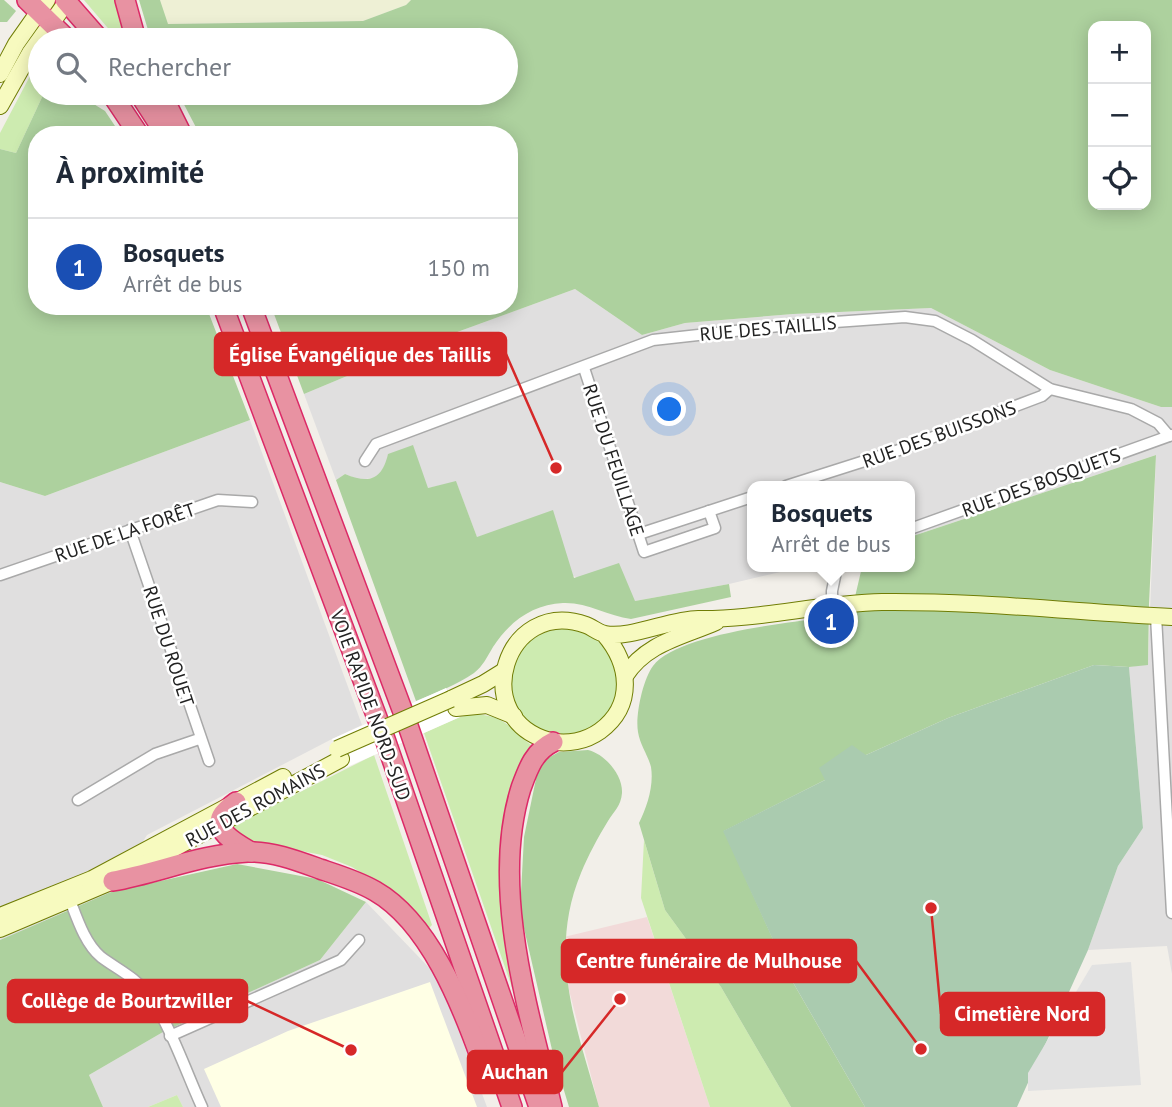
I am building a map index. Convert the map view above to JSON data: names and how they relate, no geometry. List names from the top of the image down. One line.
{"streets":{"highway":["VOIE RAPIDE NORD-SUD"],"main road":["RUE DES ROMAINS"],"street":["RUE DES TAILLIS","RUE DES BUISSONS","RUE DU FEUILLAGE","RUE DES BOSQUETS","RUE DE LA FORÊT","RUE DU ROUET"]},"crossings":[["RUE DES TAILLIS","RUE DES BUISSONS"],["RUE DES TAILLIS","RUE DU FEUILLAGE"],["RUE DES TAILLIS","RUE DES BOSQUETS"],["RUE DE LA FORÊT","RUE DU ROUET"]],"places":["Église Évangélique des Taillis","Cimetière Nord","Auchan","Centre funéraire de Mulhouse","Collège de Bourtzwiller"],"page":{"map_buttons":["+","−"],"search":"Rechercher","heading":"À proximité","list":[{"mark":"1","name":"Bosquets","note":"Arrêt de bus","value":"150 m"}],"popup":["Bosquets","Arrêt de bus"],"pins":"1"}}
